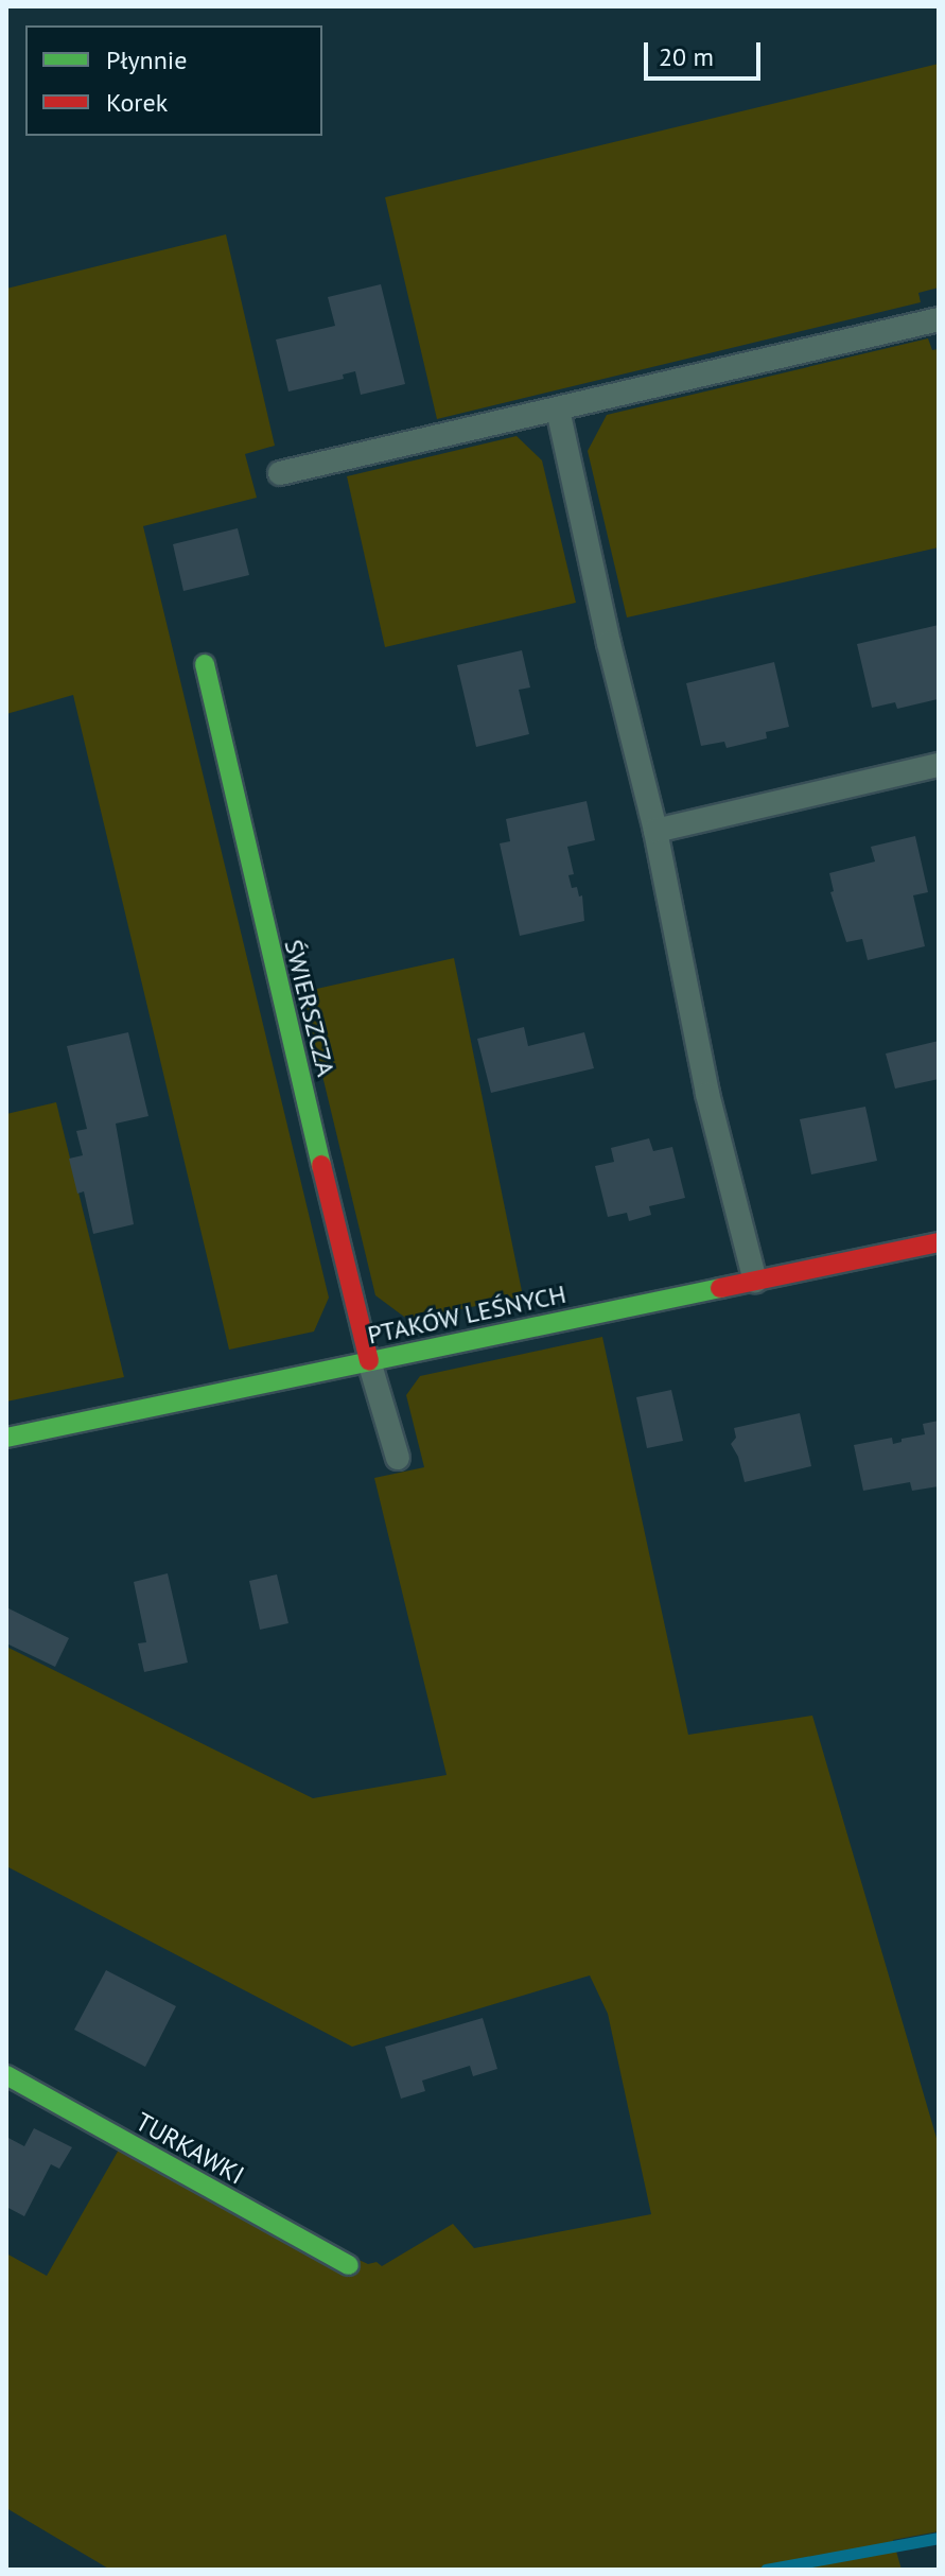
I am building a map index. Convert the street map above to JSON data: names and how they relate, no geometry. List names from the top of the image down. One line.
{"streets":{"street":["ŚWIERSZCZA","PTAKÓW LEŚNYCH","TURKAWKI"]},"crossings":[["ŚWIERSZCZA","PTAKÓW LEŚNYCH"]],"legend":["Płynnie","Korek"],"scale_bar":"20 m"}
